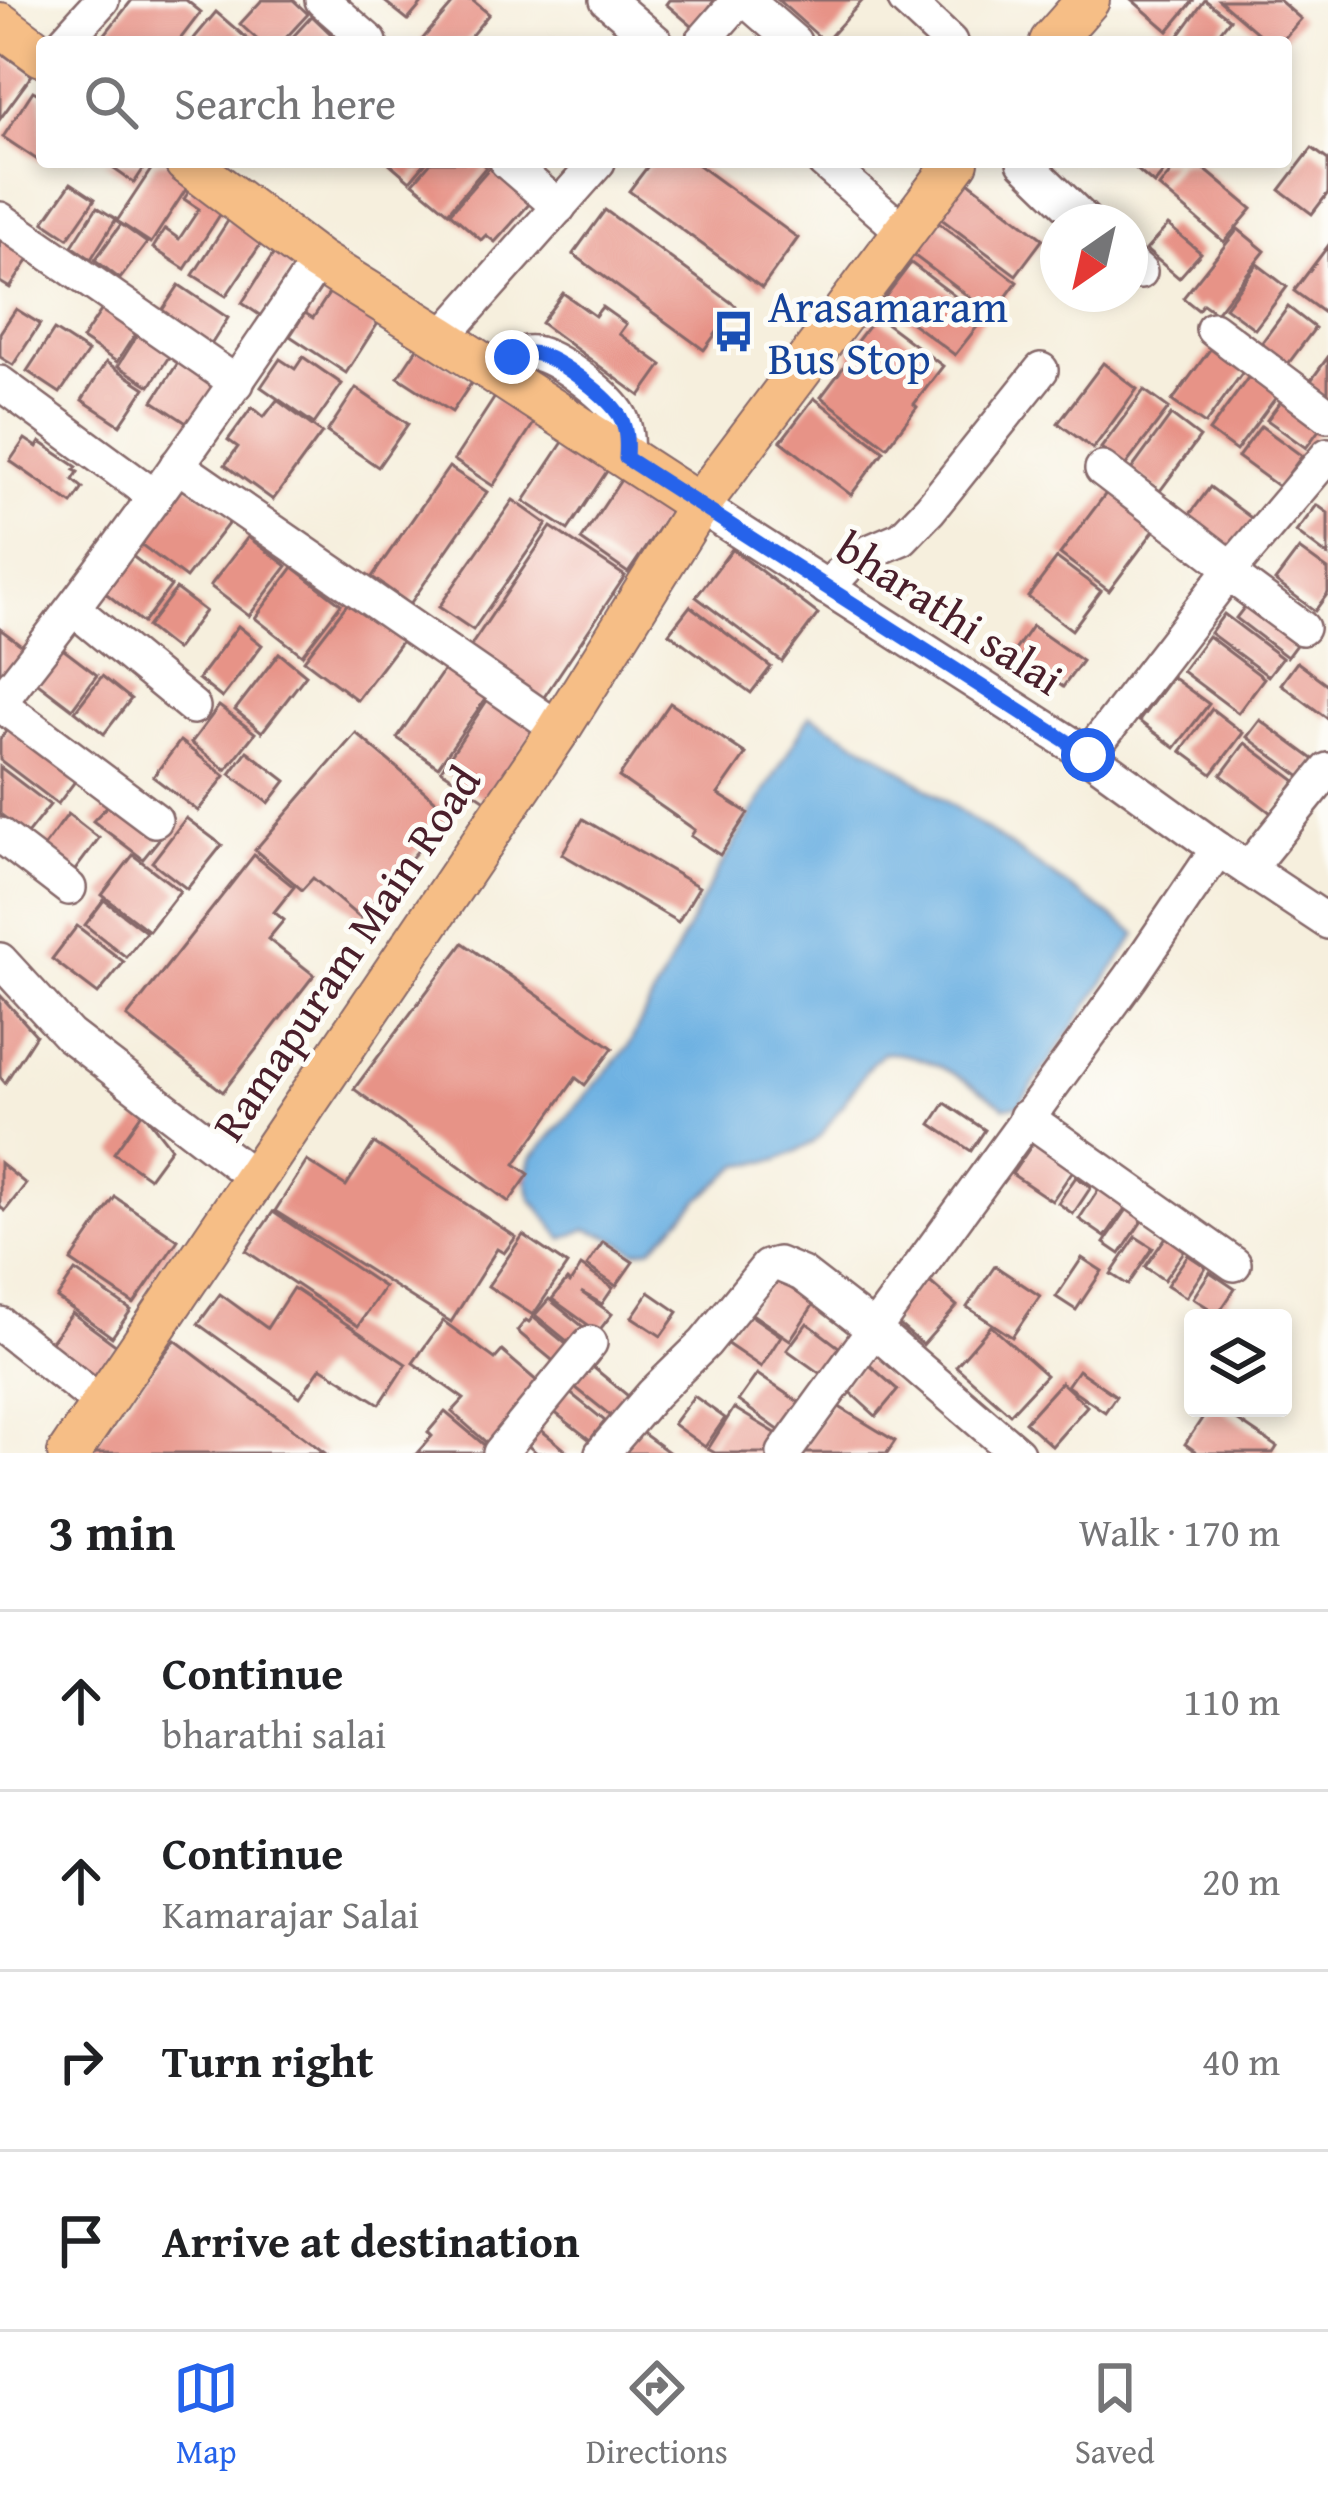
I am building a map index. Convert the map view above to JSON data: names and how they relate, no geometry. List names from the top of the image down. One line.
{"streets":{"main road":["Ramapuram Main Road"],"street":["bharathi salai"]},"crossings":[["bharathi salai","Ramapuram Main Road"]],"places":{"bus stop":["Arasamaram Bus Stop"]},"north":"bottom left","page":{"search":"Search here","heading":["3 min","Walk · 170 m"],"list":[["Continue","bharathi salai","110 m"],["Continue","Kamarajar Salai","20 m"],["Turn right","40 m"],"Arrive at destination"],"nav":["Map","Directions","Saved"]}}
